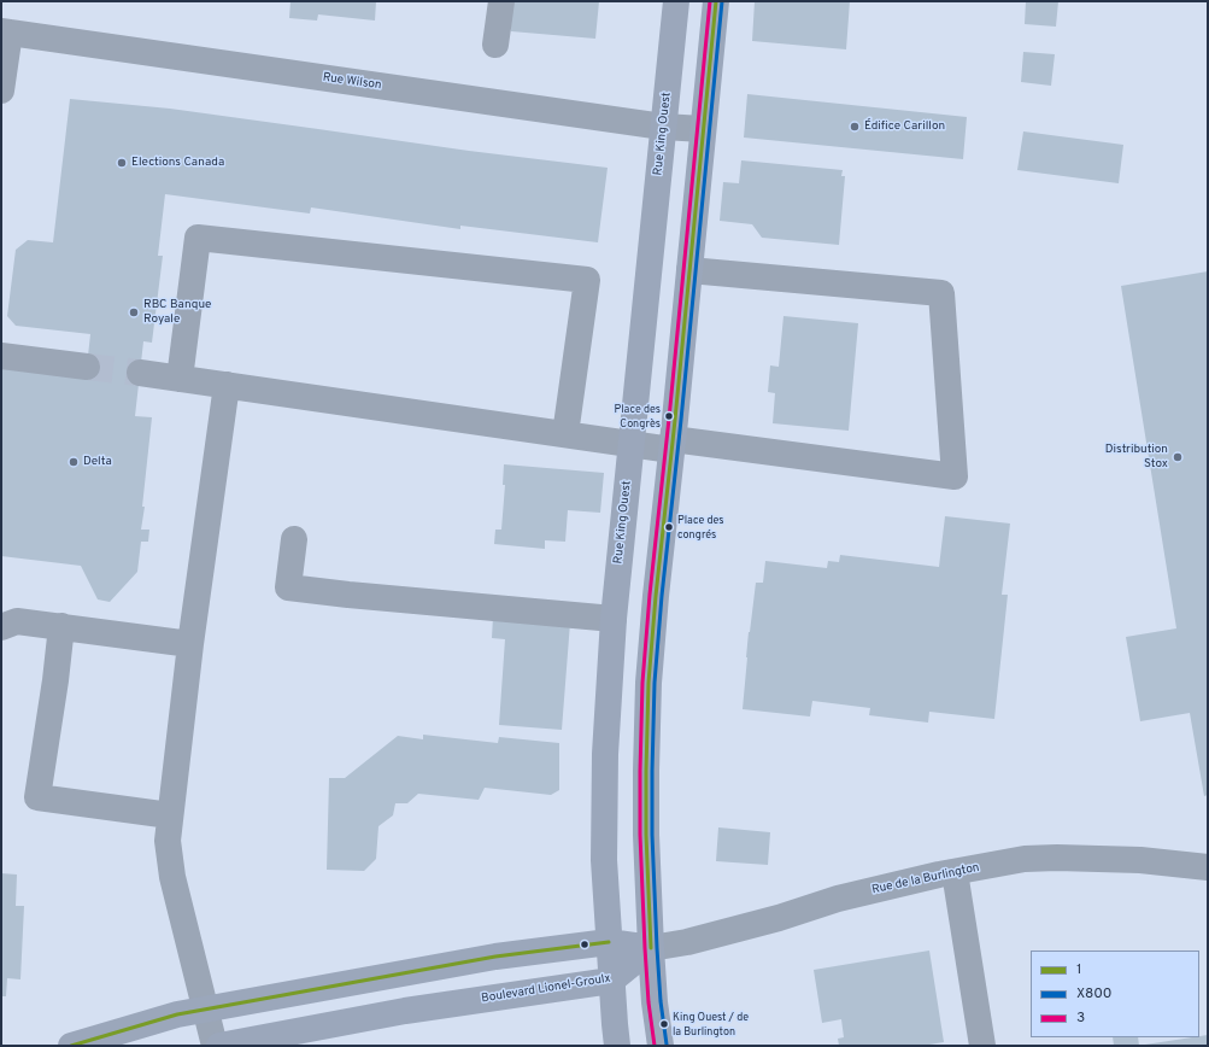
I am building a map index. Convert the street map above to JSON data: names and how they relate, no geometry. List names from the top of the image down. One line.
{"streets":{"main road":["Rue King Ouest","Boulevard Lionel-Groulx"],"street":["Rue Wilson","Rue de la Burlington"]},"crossings":[["Rue Wilson","Rue King Ouest"],["Rue King Ouest","Boulevard Lionel-Groulx"],["Rue de la Burlington","Boulevard Lionel-Groulx"]],"places":["Édifice Carillon","Elections Canada","RBC Banque Royale","Place des Congrès","Distribution Stox","Delta","Place des congrés","King Ouest / de la Burlington"],"lines":["transit line 1","transit line X800","transit line 3"],"legend":["1","X800","3"]}
